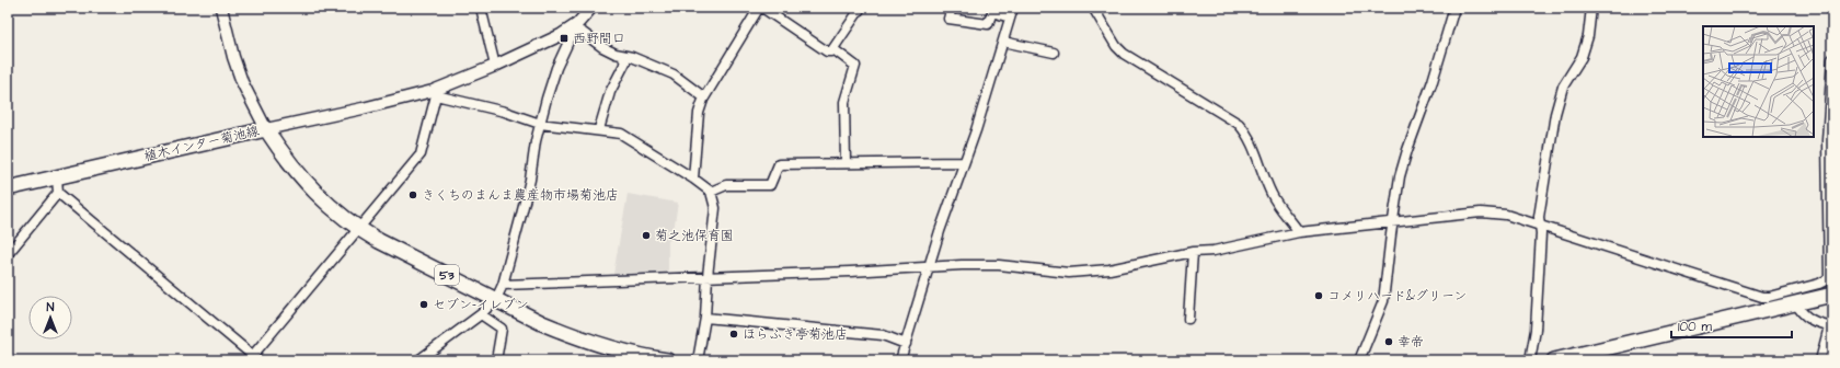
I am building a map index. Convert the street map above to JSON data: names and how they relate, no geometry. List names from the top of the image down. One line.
{"streets":{"main road":["植木インター菊池線","53"]},"places":{"transit":["西野間口"],"other":["きくちのまんま農産物市場菊池店","菊之池保育園","コメリハード&グリーン","セブン-イレブン","ほらふき亭菊池店","幸帝"]},"scale_bar":"100 m","north":"top"}
